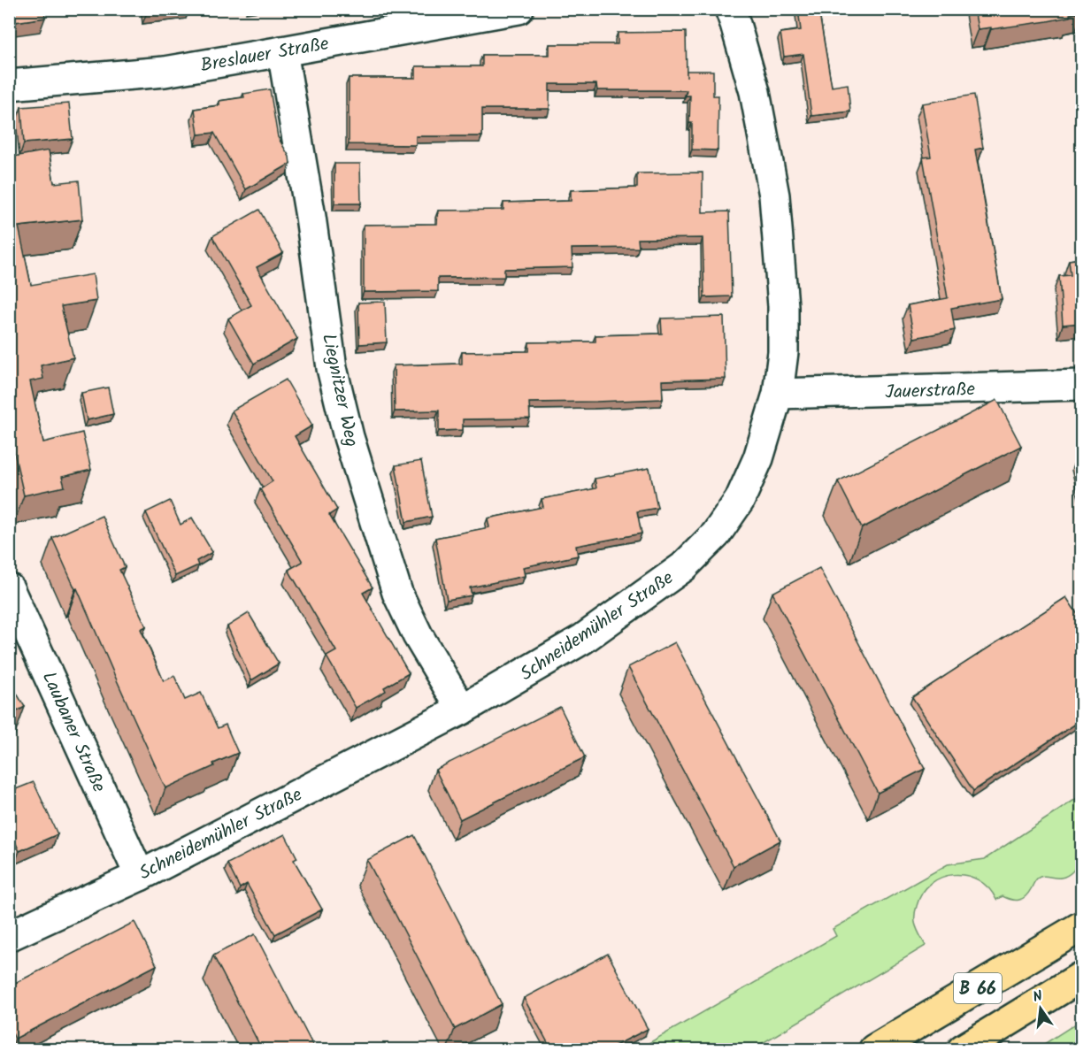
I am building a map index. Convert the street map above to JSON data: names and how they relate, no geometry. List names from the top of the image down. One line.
{"streets":{"main road":["B 66"],"street":["Breslauer Straße","Liegnitzer Weg","Jauerstraße","Schneidemühler Straße","Laubaner Straße"]},"crossings":[["Breslauer Straße","Liegnitzer Weg"],["Liegnitzer Weg","Schneidemühler Straße"],["Jauerstraße","Schneidemühler Straße"],["Schneidemühler Straße","Laubaner Straße"]],"north":"top"}
